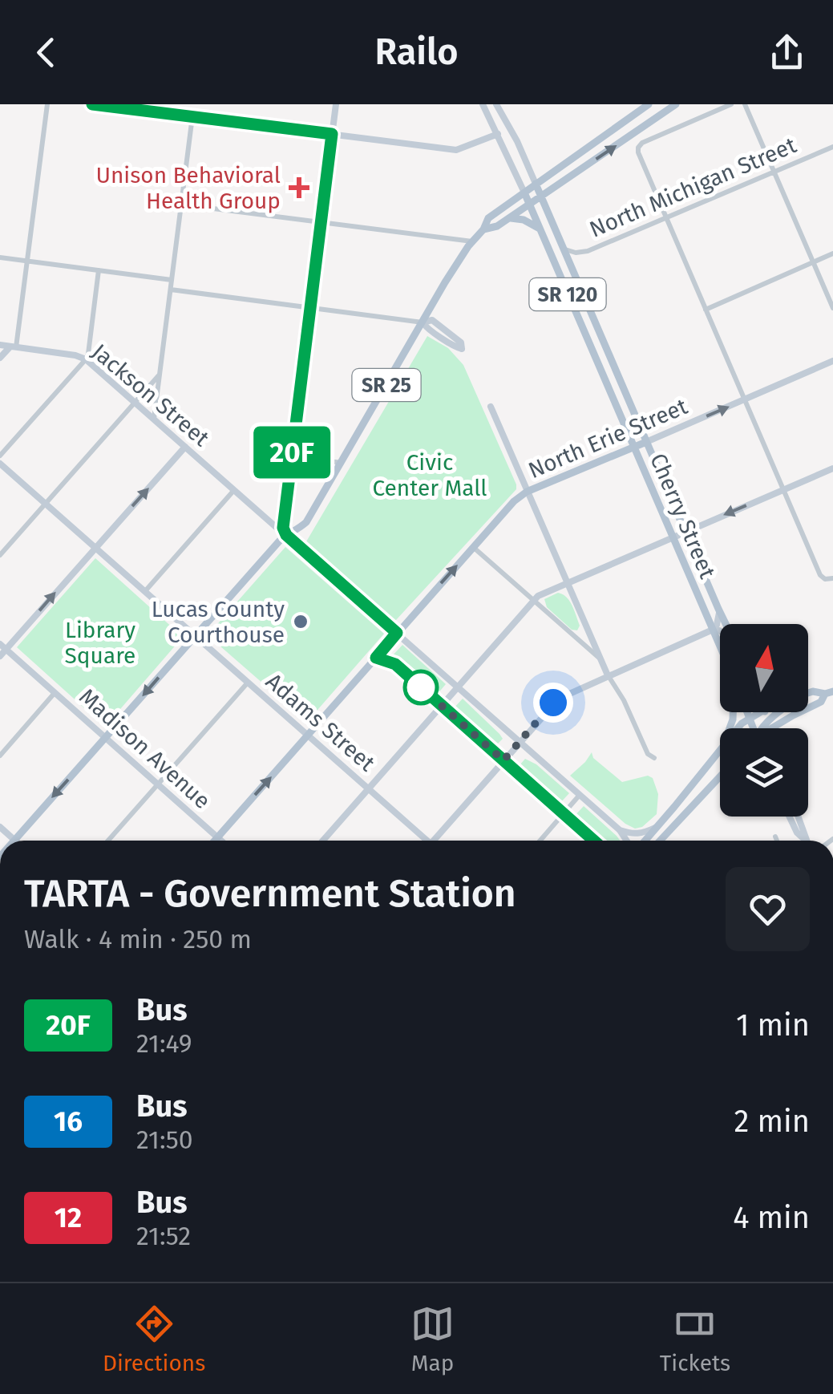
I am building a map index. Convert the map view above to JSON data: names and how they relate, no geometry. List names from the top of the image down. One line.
{"streets":{"main road":["SR 120","SR 25","North Erie Street","Cherry Street"],"street":["North Michigan Street","Jackson Street","Adams Street","Madison Avenue"]},"crossings":[["North Michigan Street","Cherry Street"],["SR 25","Jackson Street"],["SR 25","Cherry Street"],["SR 25","Adams Street"],["SR 25","Madison Avenue"],["Jackson Street","North Erie Street"],["North Erie Street","Cherry Street"],["North Erie Street","Adams Street"],["North Erie Street","Madison Avenue"]],"one_way":["North Erie Street"],"parks":["Civic Center Mall","Library Square"],"places":{"health":["Unison Behavioral Health Group"],"other":["Lucas County Courthouse"]},"lines":["bus line 20F"],"north":"top","page":{"header":"Railo","on_map":"20F","heading":["TARTA - Government Station","Walk · 4 min · 250 m"],"list":[{"mark":"20F","name":"Bus","note":"21:49","value":"1 min"},{"mark":"16","name":"Bus","note":"21:50","value":"2 min"},{"mark":"12","name":"Bus","note":"21:52","value":"4 min"}],"tabs":["Directions","Map","Tickets"]}}
